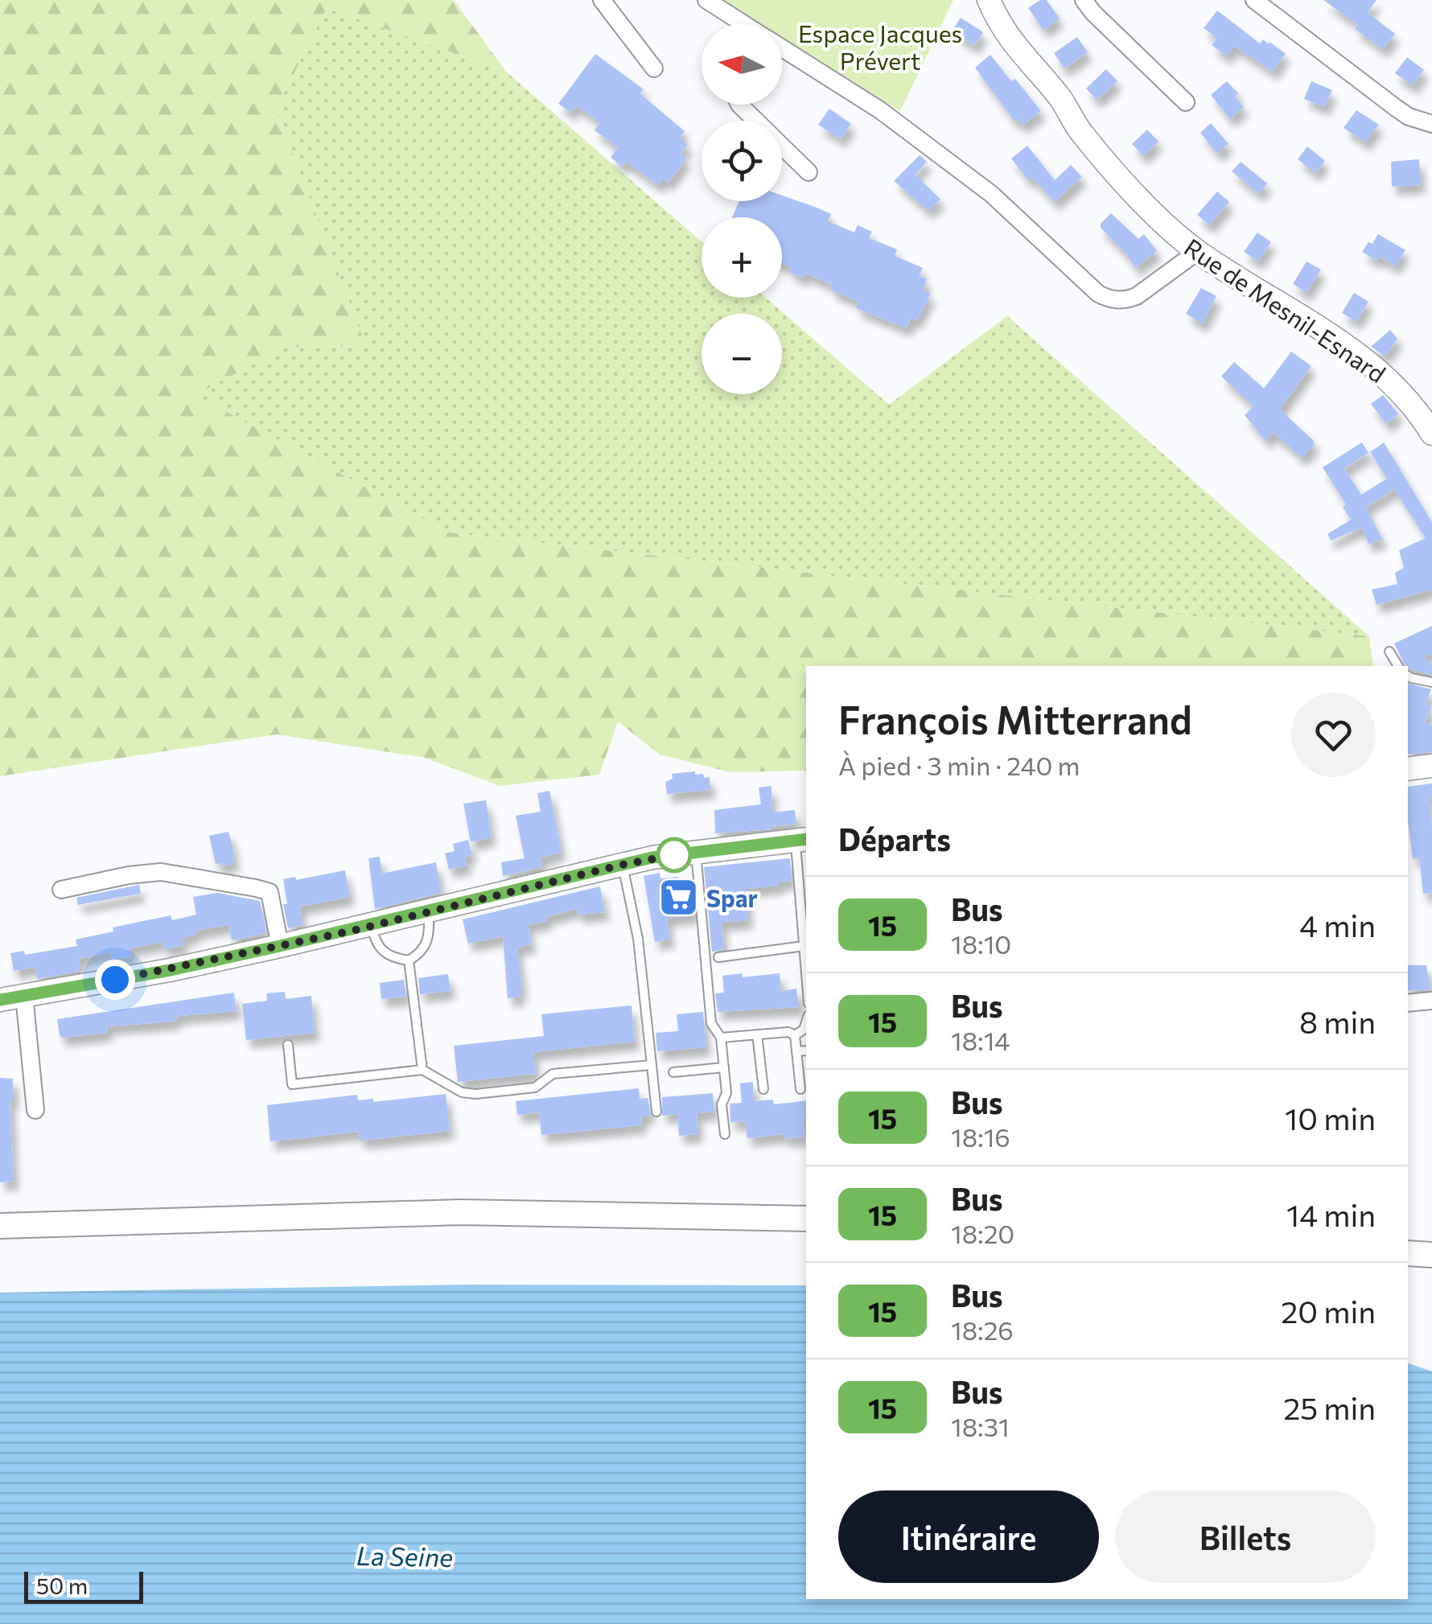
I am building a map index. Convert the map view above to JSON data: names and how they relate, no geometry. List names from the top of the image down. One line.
{"streets":{"street":["Rue de Mesnil-Esnard"]},"water":["La Seine"],"parks":["Espace Jacques Prévert"],"places":{"supermarket":["Spar"]},"lines":["bus line 15"],"scale_bar":"50 m","north":"left","page":{"map_buttons":["+","−"],"heading":[["François Mitterrand","À pied · 3 min · 240 m"],"Départs"],"list":[{"mark":"15","name":"Bus","note":"18:10","value":"4 min"},{"mark":"15","name":"Bus","note":"18:14","value":"8 min"},{"mark":"15","name":"Bus","note":"18:16","value":"10 min"},{"mark":"15","name":"Bus","note":"18:20","value":"14 min"},{"mark":"15","name":"Bus","note":"18:26","value":"20 min"},{"mark":"15","name":"Bus","note":"18:31","value":"25 min"}],"buttons":["Itinéraire","Billets"],"scale":"50 m"}}
